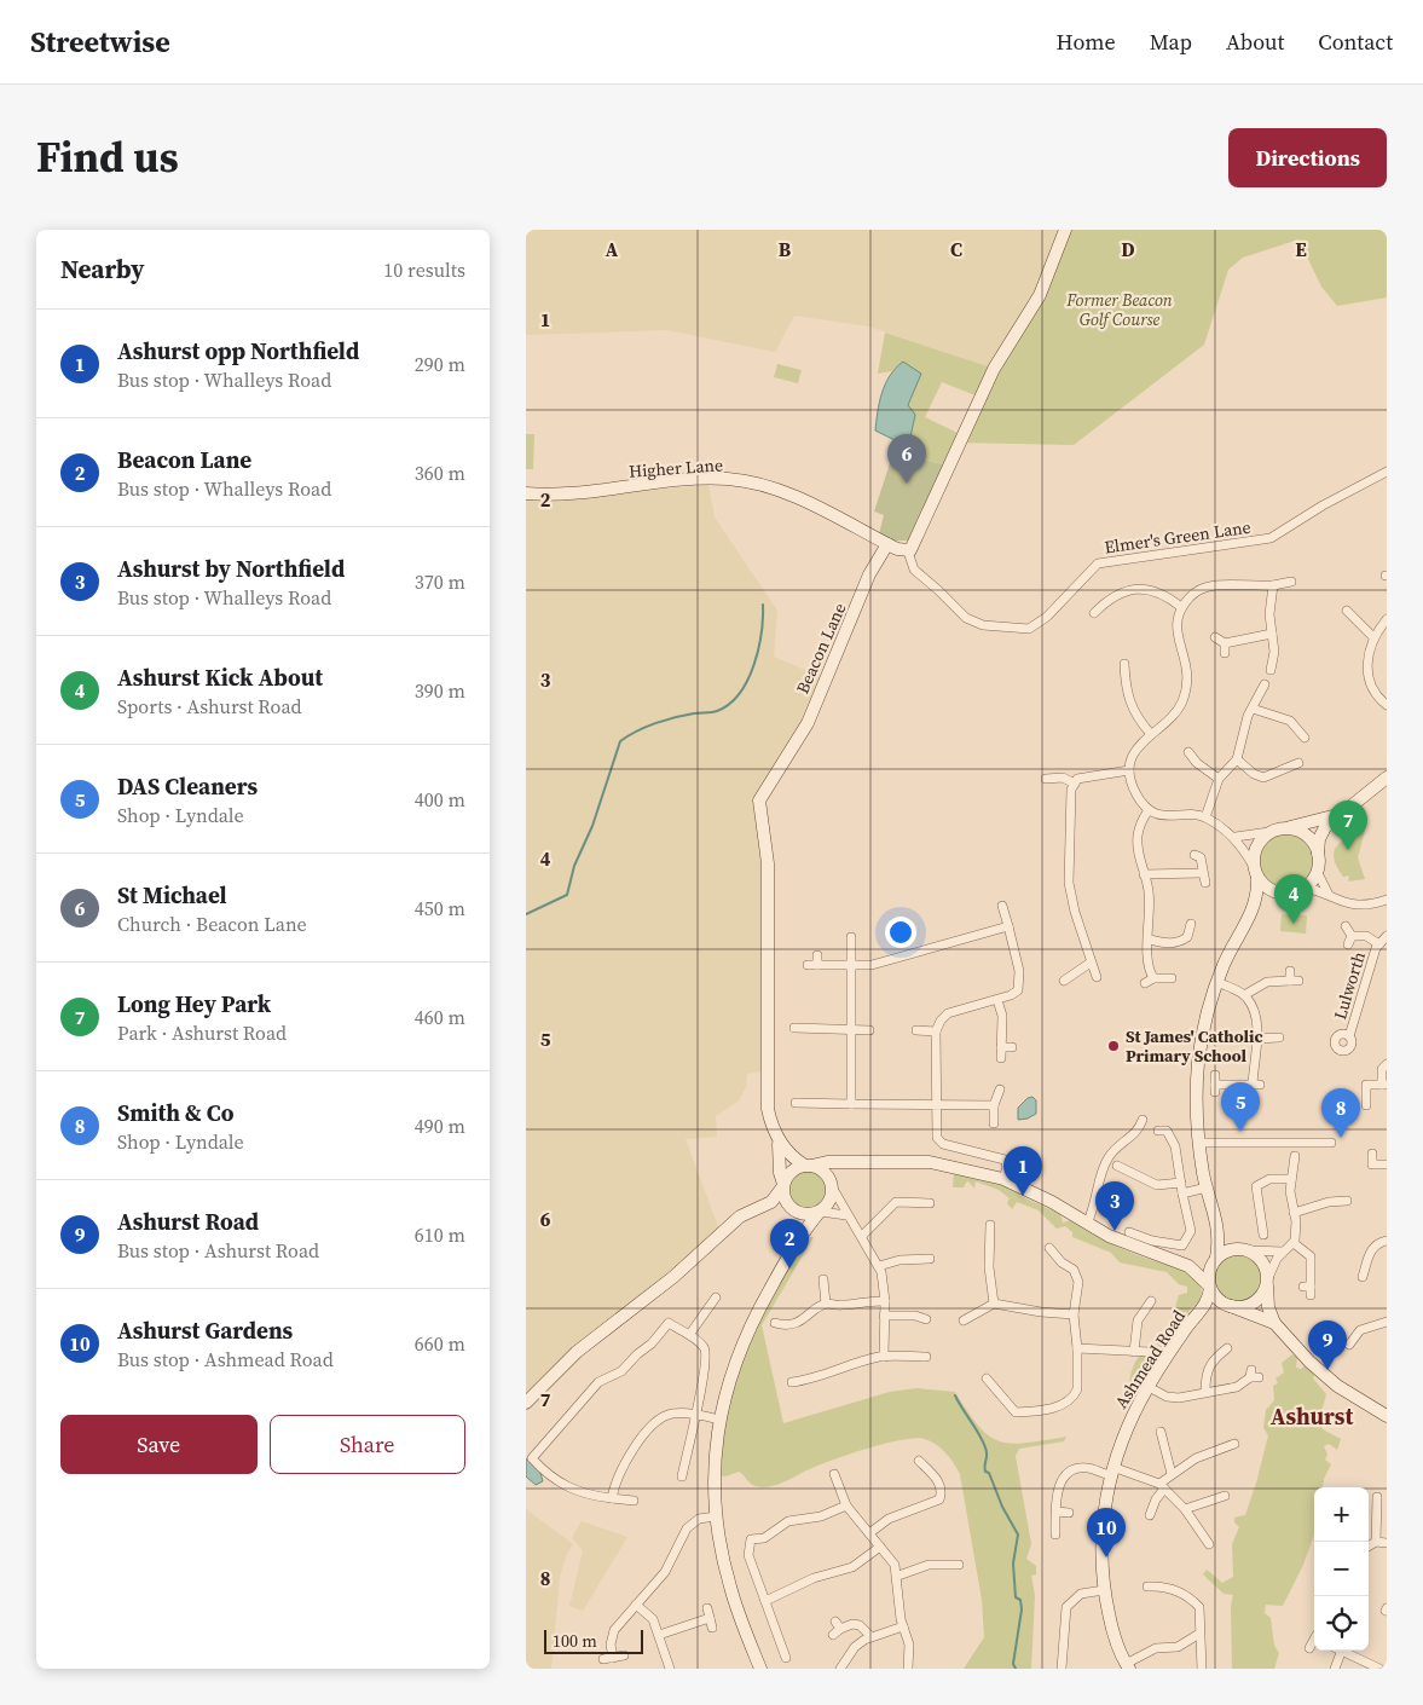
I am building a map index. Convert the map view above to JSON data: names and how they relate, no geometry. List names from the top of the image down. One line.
{"streets":{"street":["Higher Lane","Elmer's Green Lane","Beacon Lane","Lulworth","Ashmead Road"]},"crossings":[["Higher Lane","Beacon Lane"]],"districts":["Ashurst"],"parks":["Former Beacon Golf Course"],"places":["St James' Catholic Primary School"],"scale_bar":"100 m","page":{"header":"Streetwise","nav":["Home","Map","About","Contact"],"title":"Find us","buttons":["Directions",["Save","Share"]],"heading":["Nearby","10 results"],"list":[{"mark":"1","name":"Ashurst opp Northfield","note":"Bus stop · Whalleys Road","value":"290 m"},{"mark":"2","name":"Beacon Lane","note":"Bus stop · Whalleys Road","value":"360 m"},{"mark":"3","name":"Ashurst by Northfield","note":"Bus stop · Whalleys Road","value":"370 m"},{"mark":"4","name":"Ashurst Kick About","note":"Sports · Ashurst Road","value":"390 m"},{"mark":"5","name":"DAS Cleaners","note":"Shop · Lyndale","value":"400 m"},{"mark":"6","name":"St Michael","note":"Church · Beacon Lane","value":"450 m"},{"mark":"7","name":"Long Hey Park","note":"Park · Ashurst Road","value":"460 m"},{"mark":"8","name":"Smith & Co","note":"Shop · Lyndale","value":"490 m"},{"mark":"9","name":"Ashurst Road","note":"Bus stop · Ashurst Road","value":"610 m"},{"mark":"10","name":"Ashurst Gardens","note":"Bus stop · Ashmead Road","value":"660 m"}],"pins":["6","7","4","5","8","1","3","2","9","10"],"map_buttons":["+","−"],"scale":"100 m"},"grid":{"columns":["A","B","C","D","E"],"rows":["1","2","3","4","5","6","7","8"]}}
